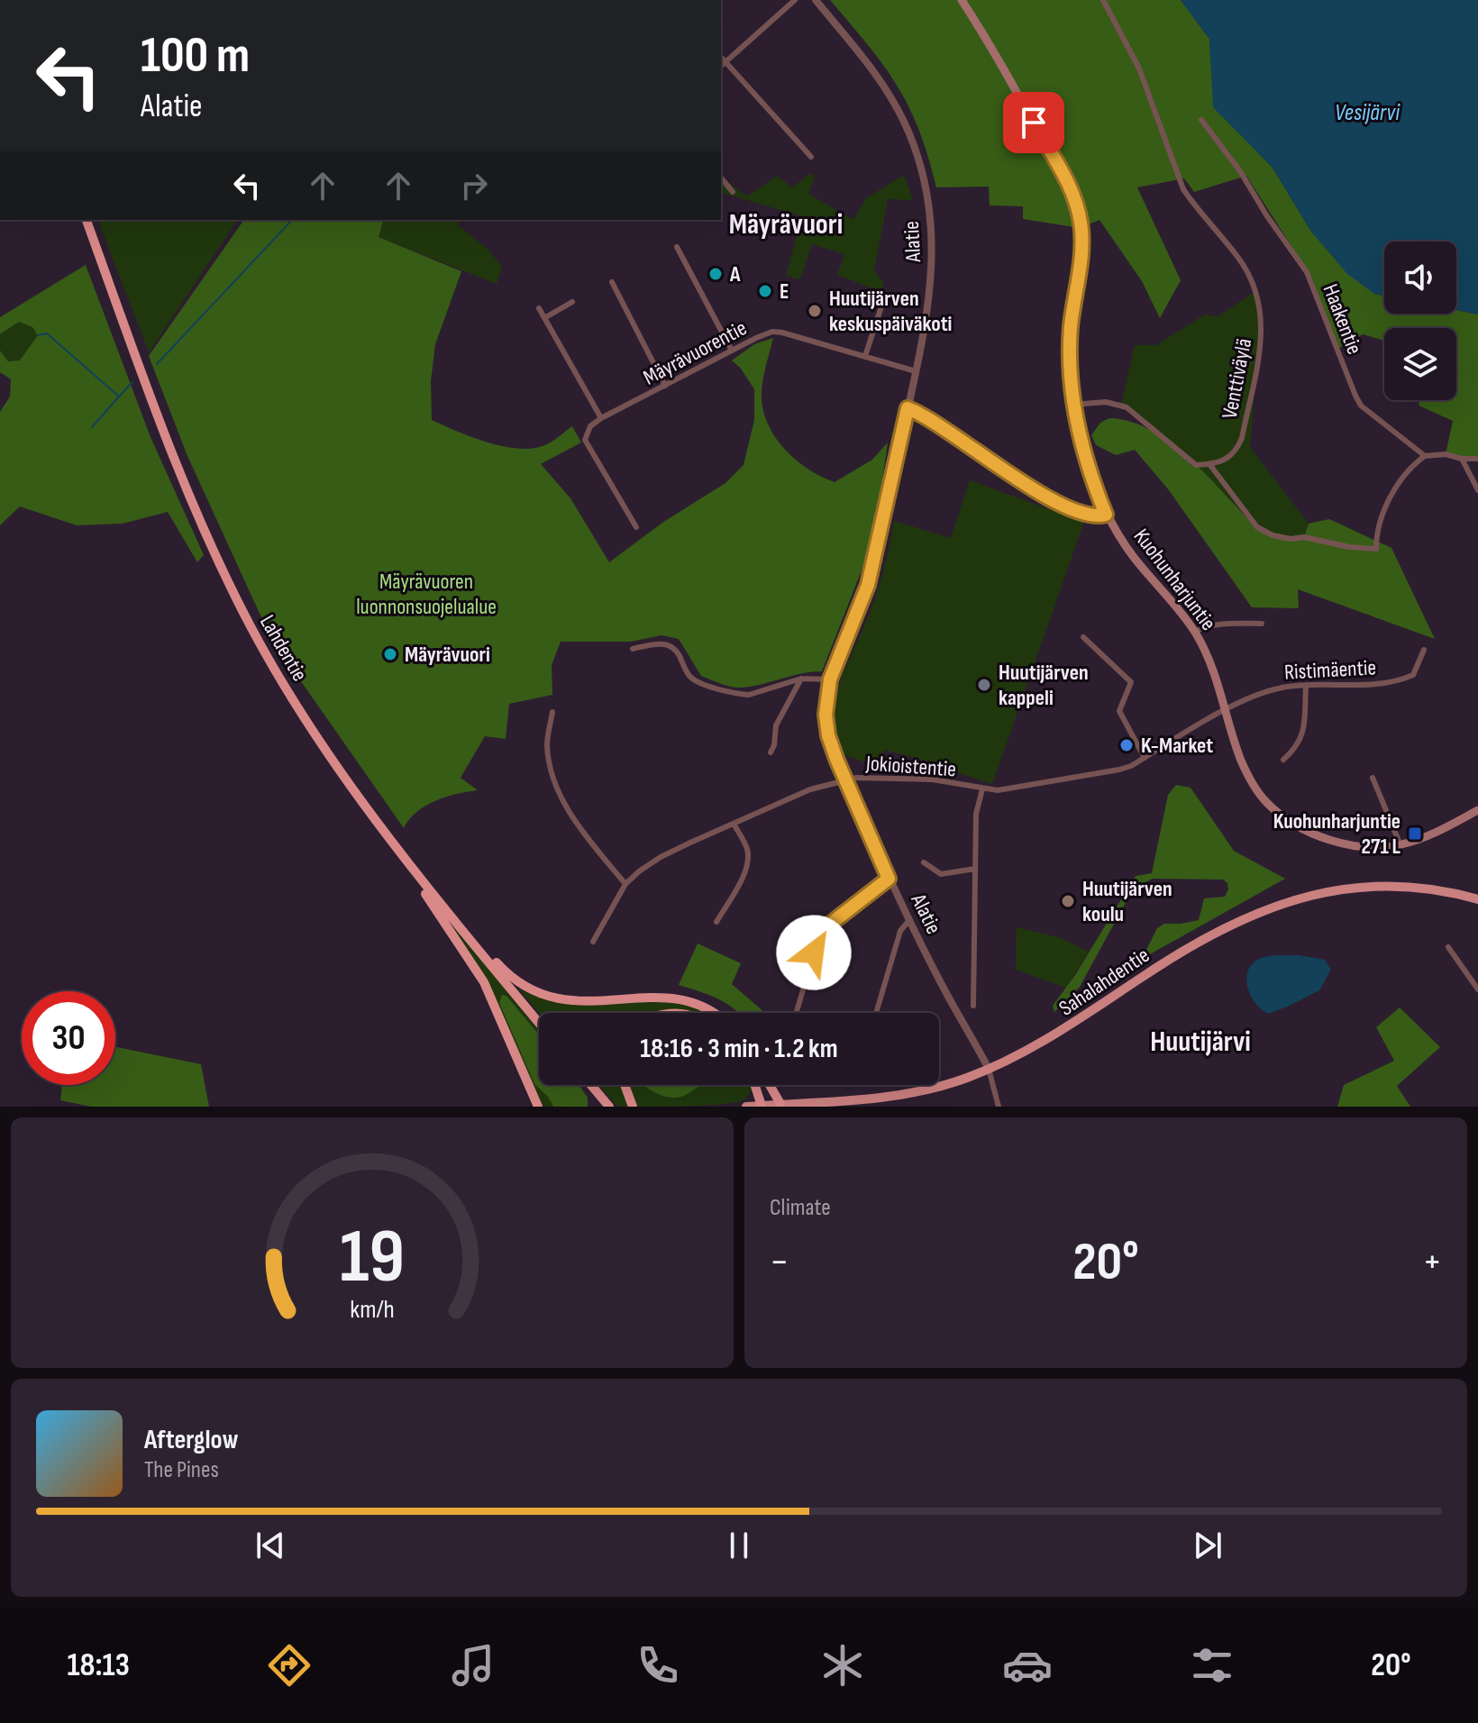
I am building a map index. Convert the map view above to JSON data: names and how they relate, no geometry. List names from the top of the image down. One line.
{"streets":{"highway":["Lahdentie"],"main road":["Kuohunharjuntie","Sahalahdentie"],"street":["Alatie","Haakentie","Mäyrävuorentie","Venttiväylä","Ristimäentie","Jokioistentie"]},"crossings":[["Alatie","Mäyrävuorentie"],["Alatie","Jokioistentie"],["Alatie","Sahalahdentie"],["Kuohunharjuntie","Ristimäentie"],["Kuohunharjuntie","Jokioistentie"],["Ristimäentie","Jokioistentie"]],"districts":["Mäyrävuori","Huutijärvi"],"water":["Vesijärvi"],"parks":["Mäyrävuoren luonnonsuojelualue"],"places":{"other":["A","E","Huutijärven keskuspäiväkoti","Mäyrävuori","Huutijärven kappeli","K-Market","Huutijärven koulu"],"transit":["Kuohunharjuntie 271 L"]},"page":{"turn":["100 m","Alatie"],"limit":"30","trip":"18:16 · 3 min · 1.2 km","tile":"Climate","heat":["−","20°","+"],"song":["Afterglow","The Pines"],"tabs":["18:13","20°"],"gauge":["19","km/h"]}}
